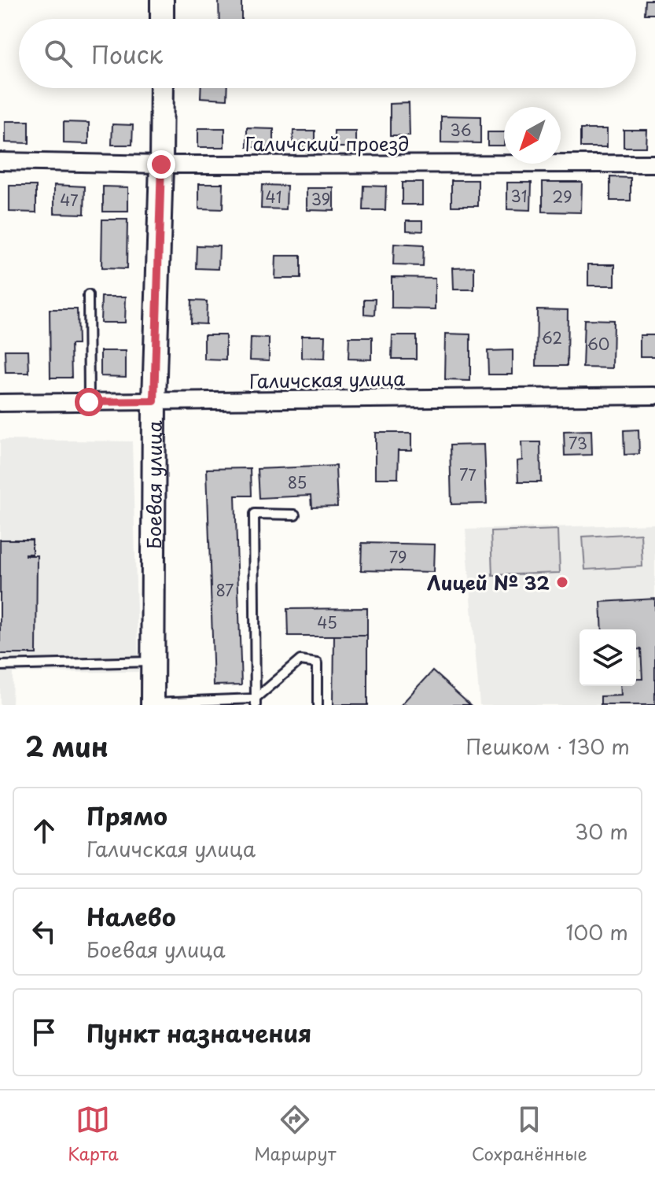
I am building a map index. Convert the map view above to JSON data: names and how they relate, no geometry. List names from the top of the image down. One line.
{"streets":{"street":["Галичский проезд","Галичская улица","Боевая улица"]},"crossings":[["Галичский проезд","Боевая улица"],["Галичская улица","Боевая улица"]],"places":["Лицей № 32"],"house_numbers":["36","31","41","29","39","47","62","60","73","77","85","79","87","45"],"north":"bottom left","page":{"search":"Поиск","heading":["2 мин","Пешком · 130 m"],"list":[["Прямо","Галичская улица","30 m"],["Налево","Боевая улица","100 m"],"Пункт назначения"],"nav":["Карта","Маршрут","Сохранённые"]}}
